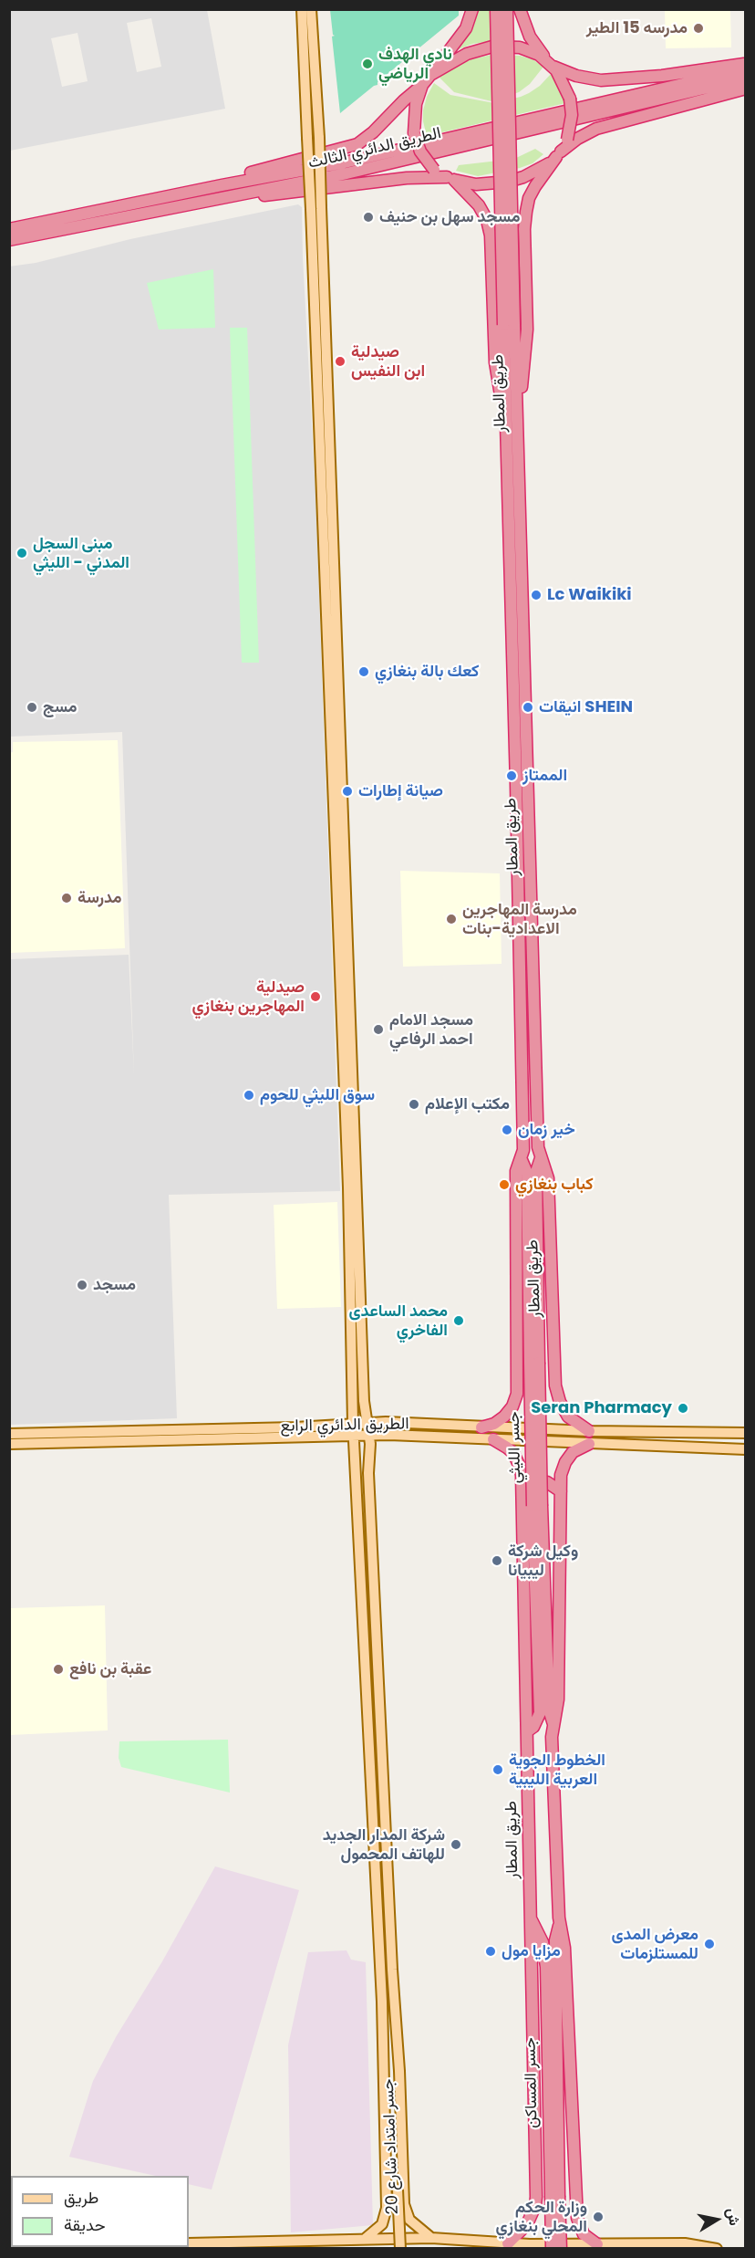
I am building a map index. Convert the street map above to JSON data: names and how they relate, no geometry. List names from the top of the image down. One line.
{"streets":{"highway":["الطريق الدائري الثالث","طريق المطار","جسر الليثي","جسر المساكن"],"main road":["الطريق الدائري الرابع","جسر امتداد شارع 20"]},"crossings":[["طريق المطار","الطريق الدائري الرابع"],["طريق المطار","جسر الليثي"],["طريق المطار","جسر المساكن"]],"places":["مدرسه 15 الطير","نادي الهدف الرياضي","مسجد سهل بن حنيف","صيدلية ابن النفيس","مبنى السجل المدني - الليثي","Lc Waikiki","كعك بالة بنغازي","مسج","انيقات SHEIN","الممتاز","صيانة إطارات","مدرسة","مدرسة المهاجرين الاعدادية-بنات","صيدلية المهاجرين بنغازي","مسجد الامام احمد الرفاعي","سوق الليثي للحوم","مكتب الإعلام","خير زمان","كباب بنغازي","مسجد","محمد الساعدى الفاخري","Seran Pharmacy","وكيل شركة ليبيانا","عقبة بن نافع","الخطوط الجوية العربية الليبية","شركة المدار الجديد للهاتف المحمول","معرض المدى للمستلزمات","مزايا مول","وزارة الحكم المحلي بنغازي"],"legend":["طريق","حديقة"],"north":"right"}
